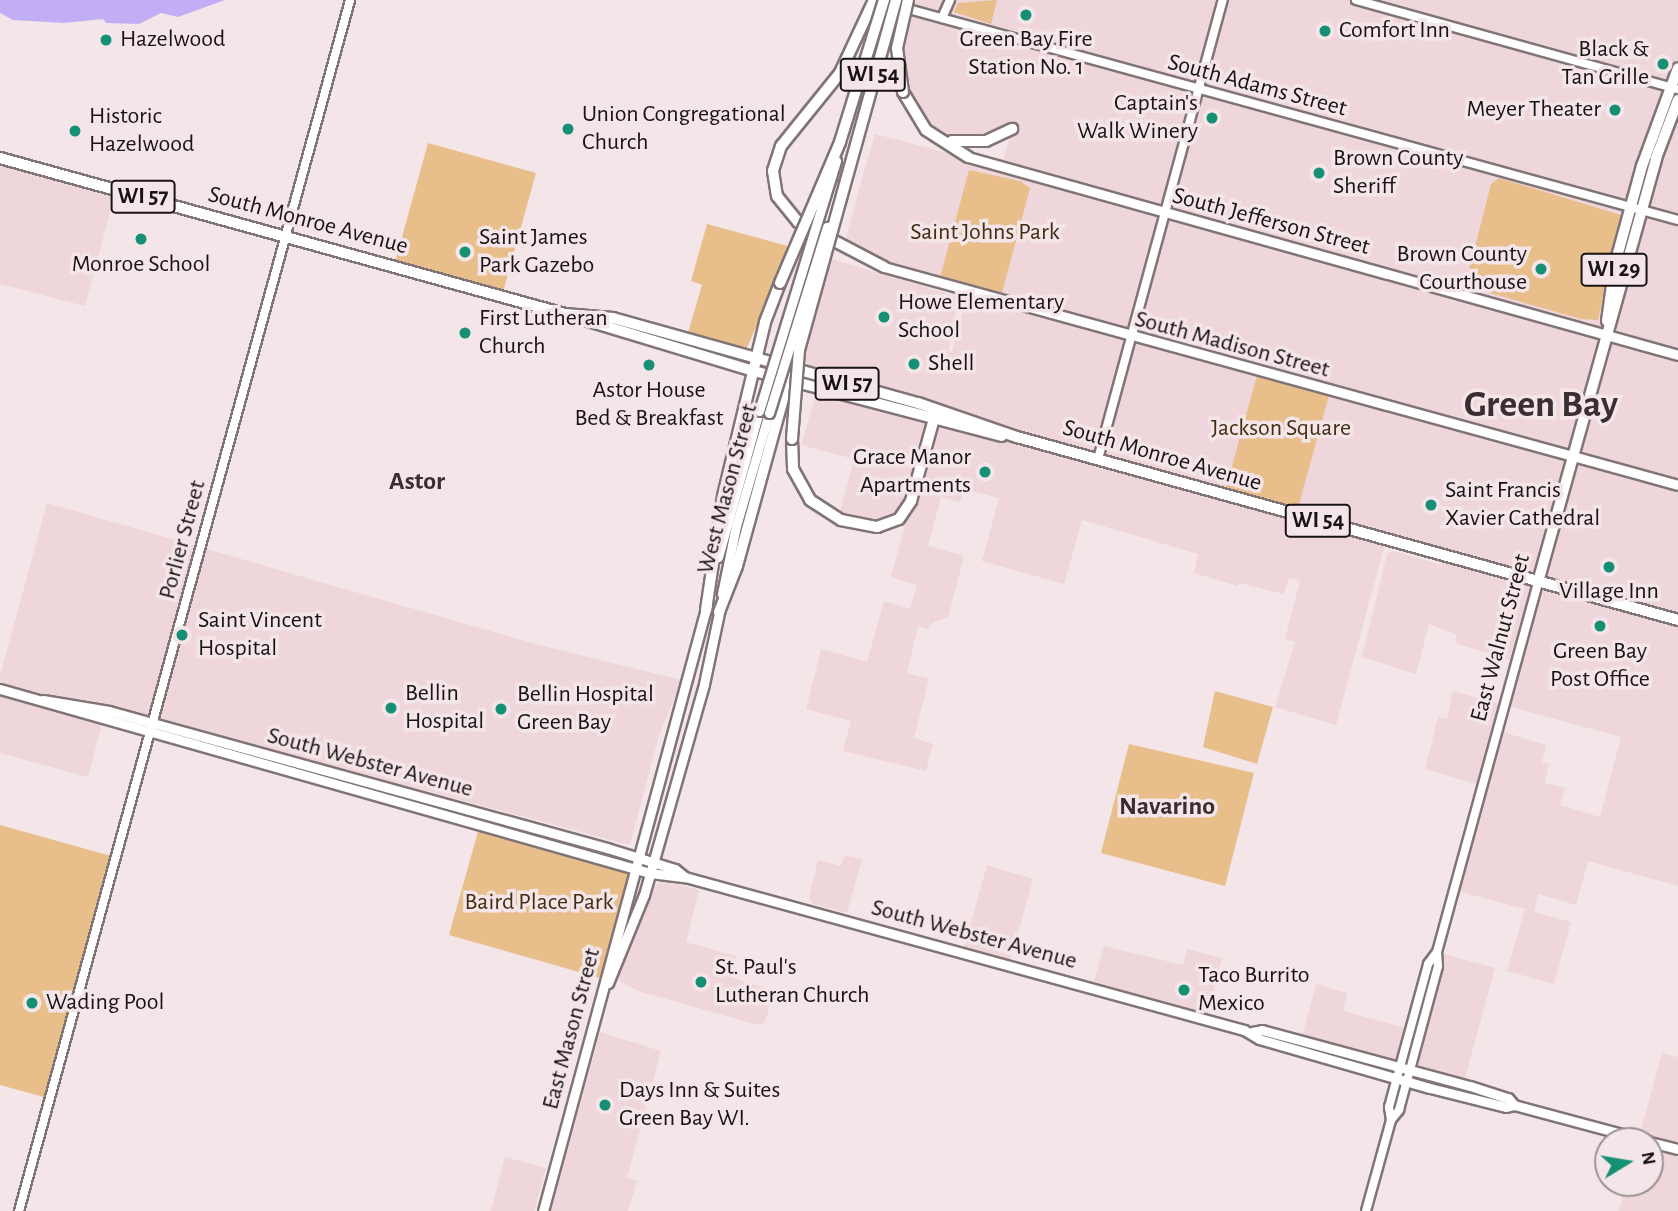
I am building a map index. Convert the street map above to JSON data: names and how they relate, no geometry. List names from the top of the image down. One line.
{"streets":{"main road":["WI 54","WI 57","South Monroe Avenue","South Jefferson Street","WI 29","South Madison Street","West Mason Street","East Walnut Street","South Webster Avenue","East Mason Street"],"street":["South Adams Street","Porlier Street"]},"crossings":[["WI 54","South Monroe Avenue"],["WI 54","West Mason Street"],["South Adams Street","East Walnut Street"],["South Monroe Avenue","Porlier Street"],["South Monroe Avenue","East Walnut Street"],["South Jefferson Street","East Walnut Street"],["South Madison Street","East Walnut Street"],["West Mason Street","South Webster Avenue"],["West Mason Street","East Mason Street"],["Porlier Street","South Webster Avenue"],["East Walnut Street","South Webster Avenue"],["South Webster Avenue","East Mason Street"]],"districts":["Green Bay","Astor","Navarino"],"parks":["Saint Johns Park","Jackson Square","Baird Place Park"],"places":["Green Bay Fire Station No. 1","Comfort Inn","Hazelwood","Black & Tan Grille","Meyer Theater","Captain's Walk Winery","Union Congregational Church","Historic Hazelwood","Brown County Sheriff","Monroe School","Saint James Park Gazebo","Brown County Courthouse","Howe Elementary School","First Lutheran Church","Shell","Astor House Bed & Breakfast","Grace Manor Apartments","Saint Francis Xavier Cathedral","Village Inn","Green Bay Post Office","Saint Vincent Hospital","Bellin Hospital","Bellin Hospital Green Bay","St. Paul's Lutheran Church","Taco Burrito Mexico","Wading Pool","Days Inn & Suites Green Bay WI."],"north":"right"}
